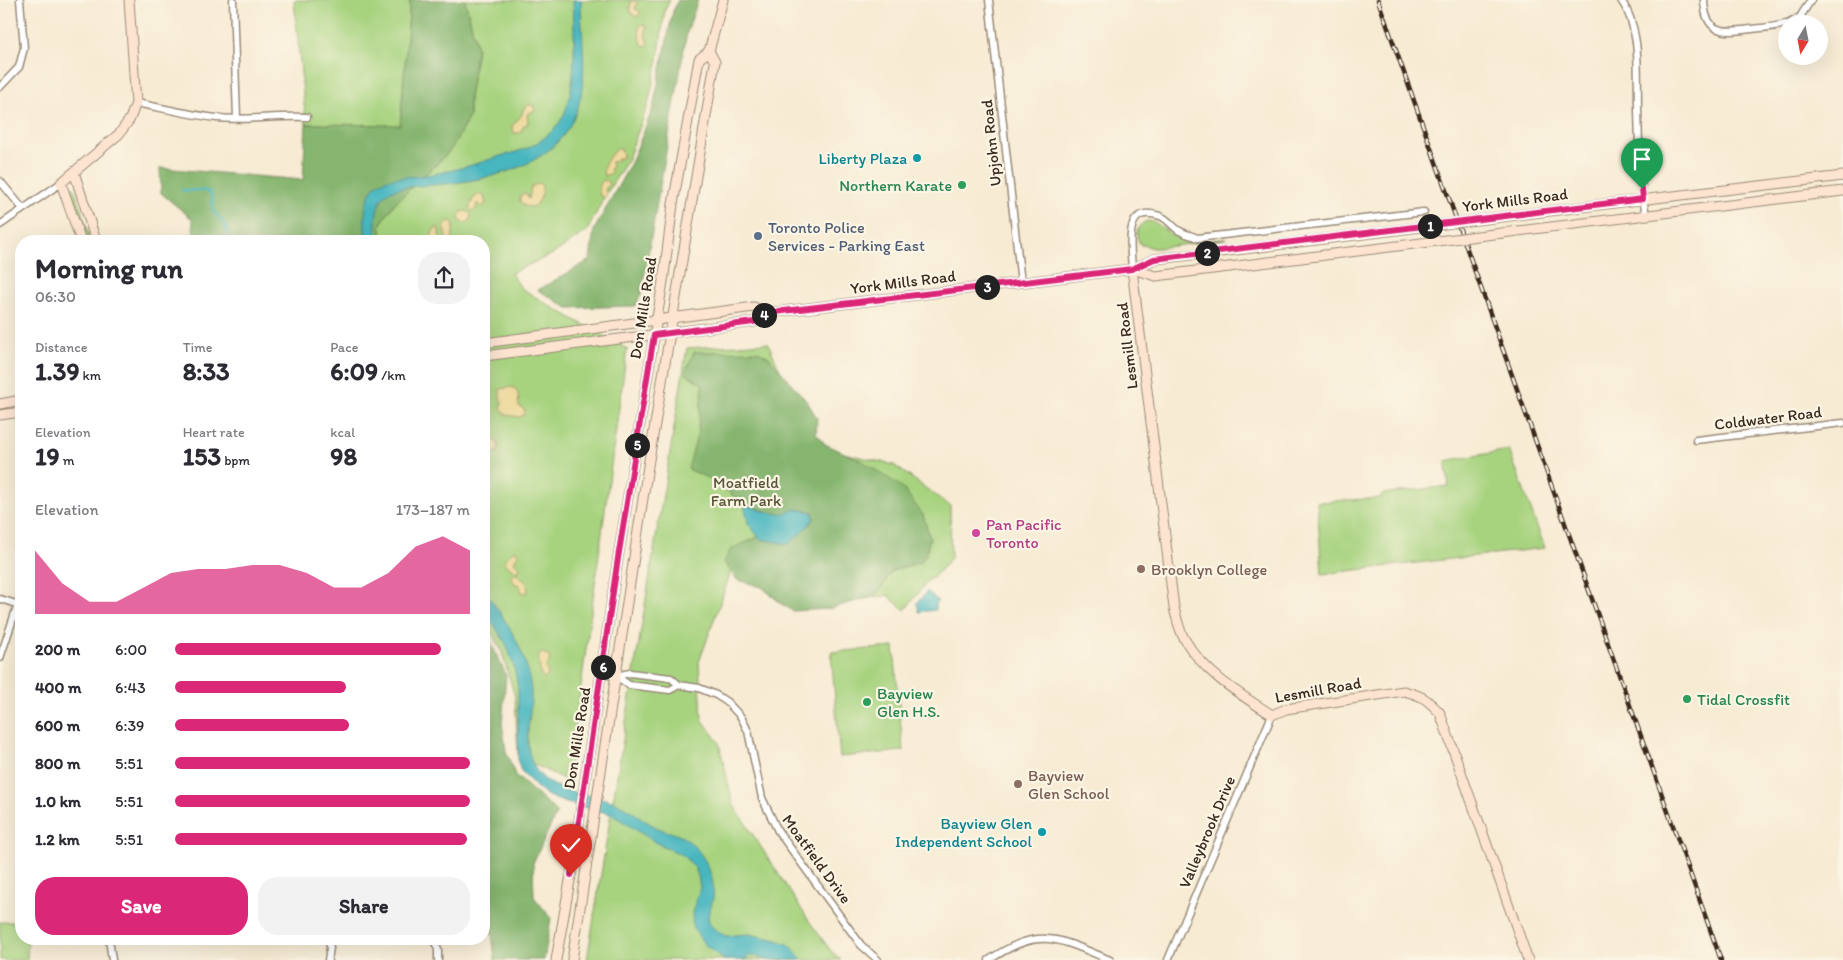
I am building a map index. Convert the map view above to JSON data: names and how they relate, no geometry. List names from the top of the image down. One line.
{"streets":{"main road":["York Mills Road","Don Mills Road","Lesmill Road"],"street":["Upjohn Road","Coldwater Road","Valleybrook Drive","Moatfield Drive"]},"crossings":[["Upjohn Road","York Mills Road"],["York Mills Road","Don Mills Road"],["York Mills Road","Lesmill Road"],["Don Mills Road","Moatfield Drive"],["Lesmill Road","Valleybrook Drive"]],"parks":["Moatfield Farm Park"],"places":["Liberty Plaza","Northern Karate","Toronto Police Services - Parking East","Pan Pacific Toronto","Brooklyn College","Tidal Crossfit","Bayview Glen H.S.","Bayview Glen School","Bayview Glen Independent School"],"north":"bottom","page":{"pins":["1","2","3","4","5","6"],"heading":["Morning run","06:30"],"stats":[["Distance","1.39 km"],["Time","8:33"],["Pace","6:09 /km"],["Elevation","19 m"],["Heart rate","153 bpm"],["kcal","98"]],"chart":["Elevation","173–187 m"],"list":[{"name":"200 m","note":"6:00"},{"name":"400 m","note":"6:43"},{"name":"600 m","note":"6:39"},{"name":"800 m","note":"5:51"},{"name":"1.0 km","note":"5:51"},{"name":"1.2 km","note":"5:51"}],"buttons":["Save","Share"]}}
